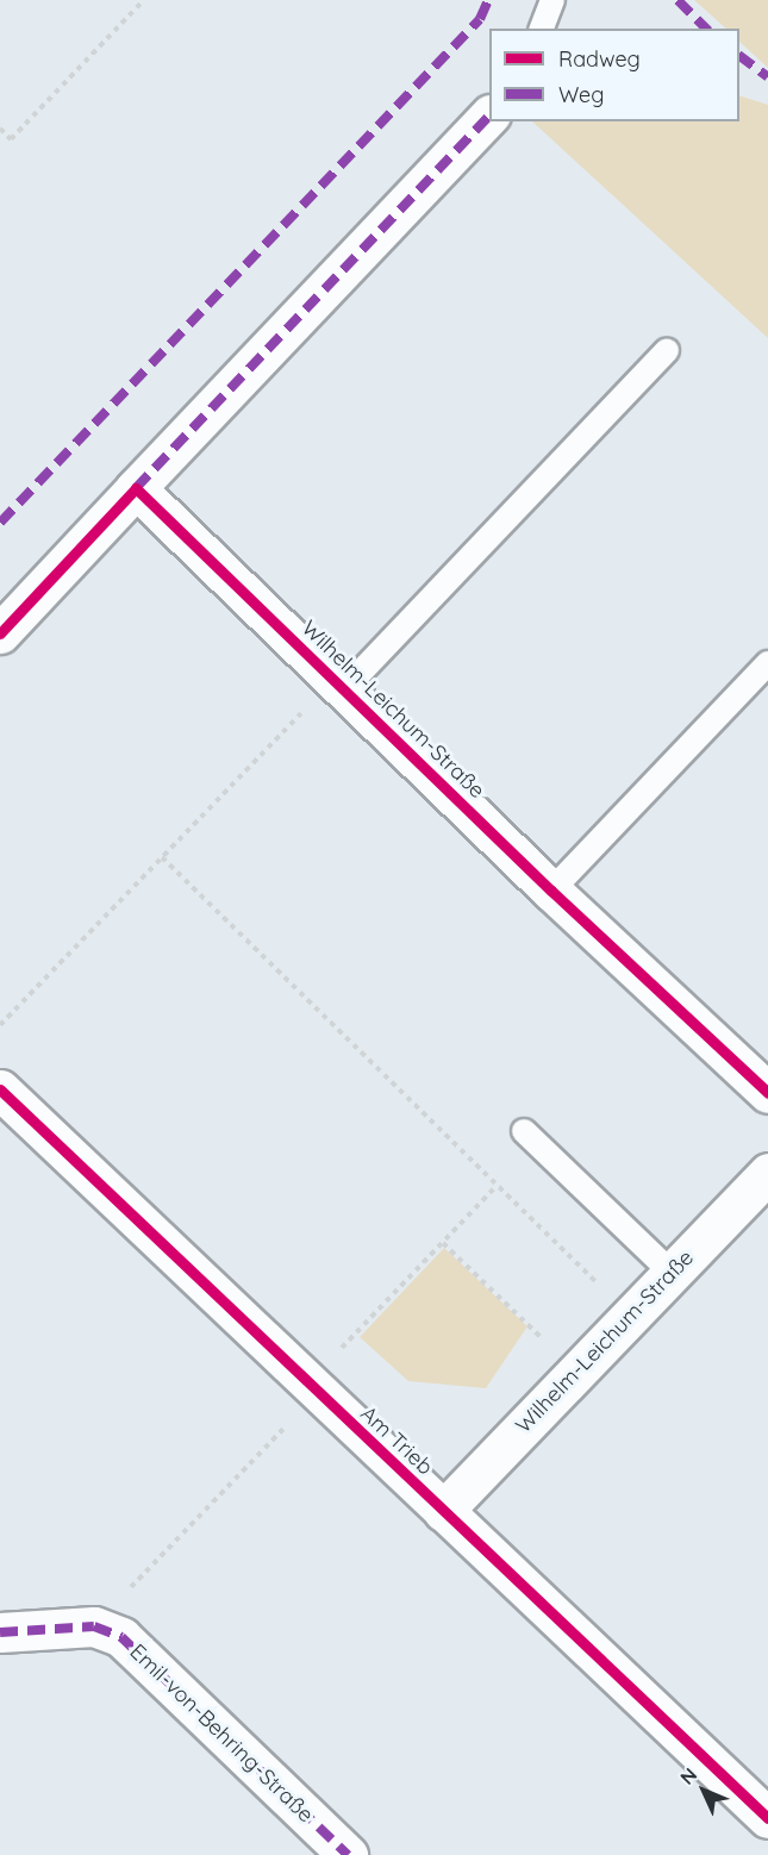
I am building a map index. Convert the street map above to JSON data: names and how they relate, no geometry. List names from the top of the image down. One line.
{"streets":{"street":["Wilhelm-Leichum-Straße","Am Trieb","Emil-von-Behring-Straße"]},"crossings":[["Wilhelm-Leichum-Straße","Am Trieb"]],"legend":["Radweg","Weg"],"north":"top left"}
